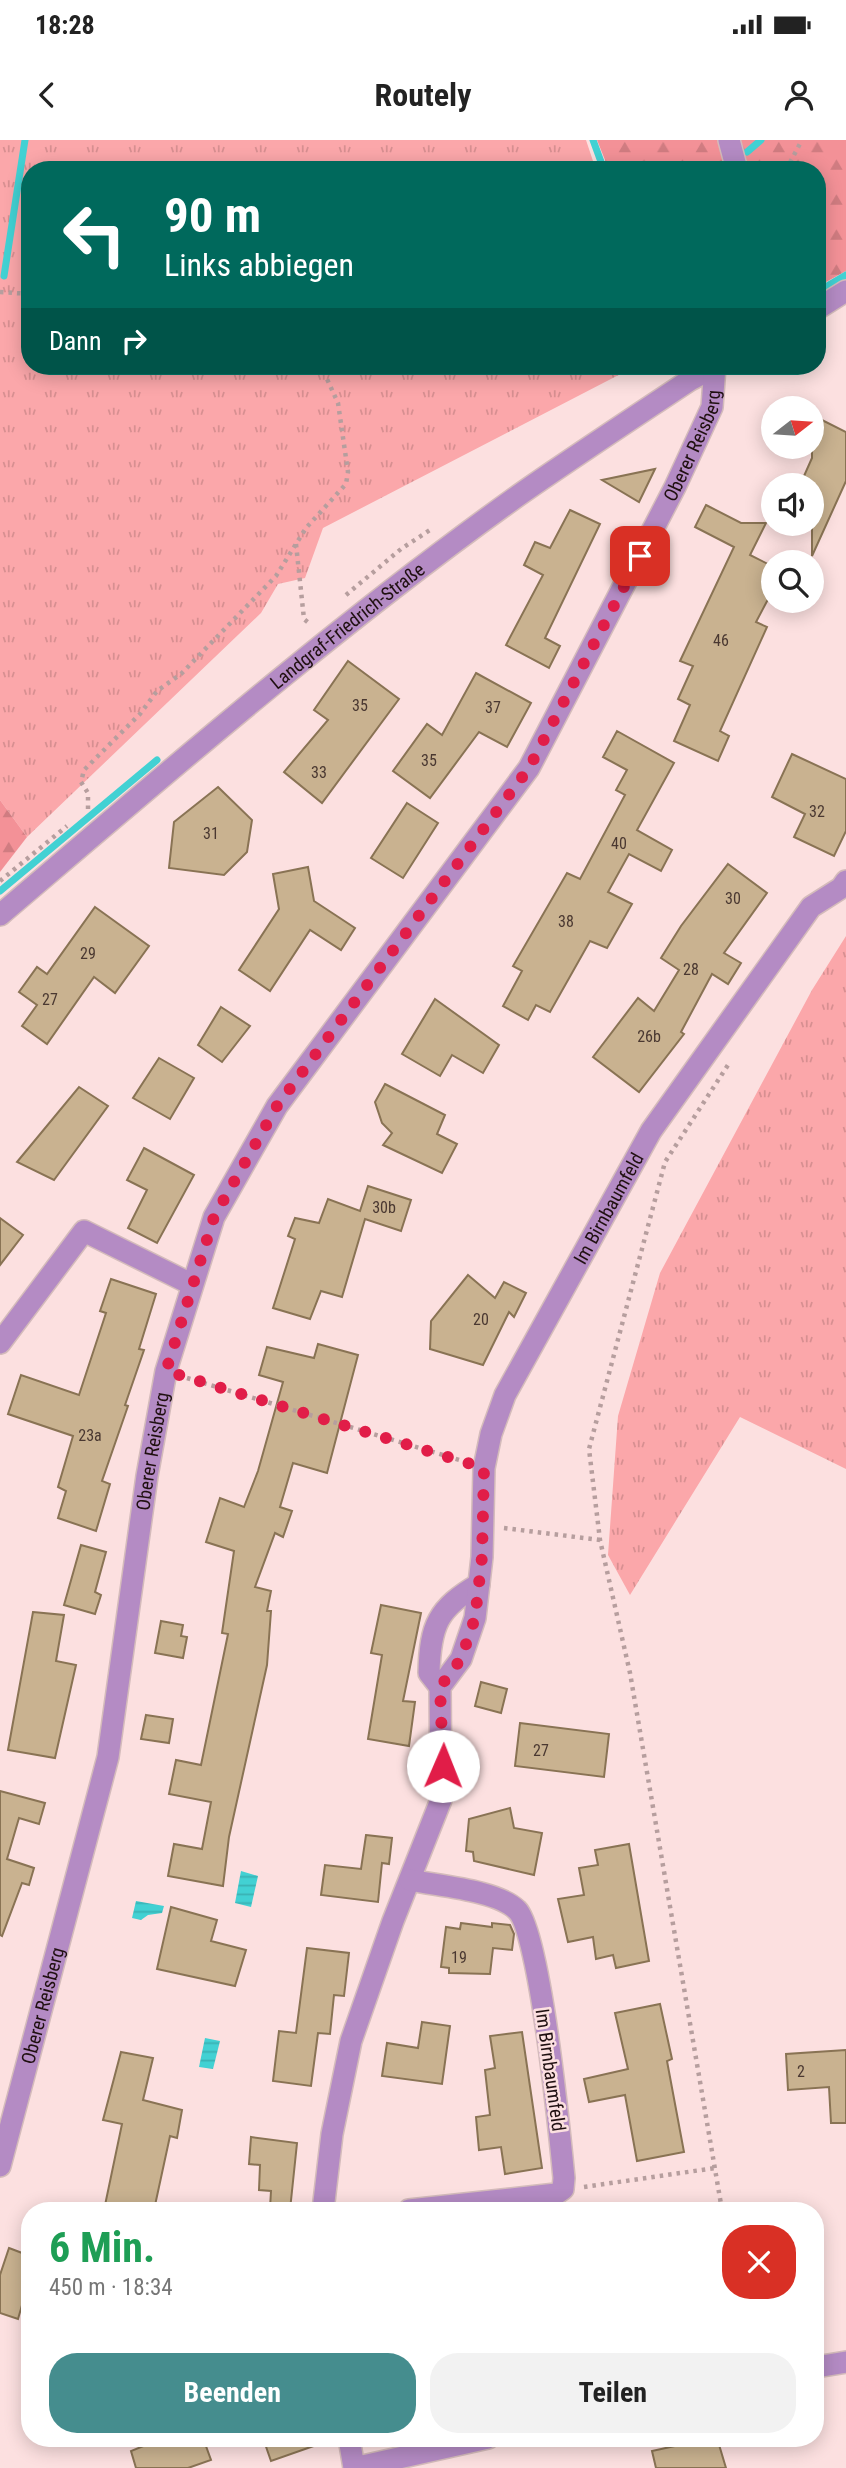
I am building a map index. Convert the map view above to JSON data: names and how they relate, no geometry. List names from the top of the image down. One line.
{"streets":{"street":["Oberer Reisberg","Landgraf-Friedrich-Straße","Im Birnbaumfeld"]},"house_numbers":["46","35","37","35","33","32","31","40","30","38","29","28","27","26b","30b","20","23a","27","19","2"],"north":"right","page":{"status":"18:28","header":"Routely","turn":["90 m","Links abbiegen"],"then":"Dann","heading":["6 Min.","450 m · 18:34"],"buttons":["Beenden","Teilen"]}}
